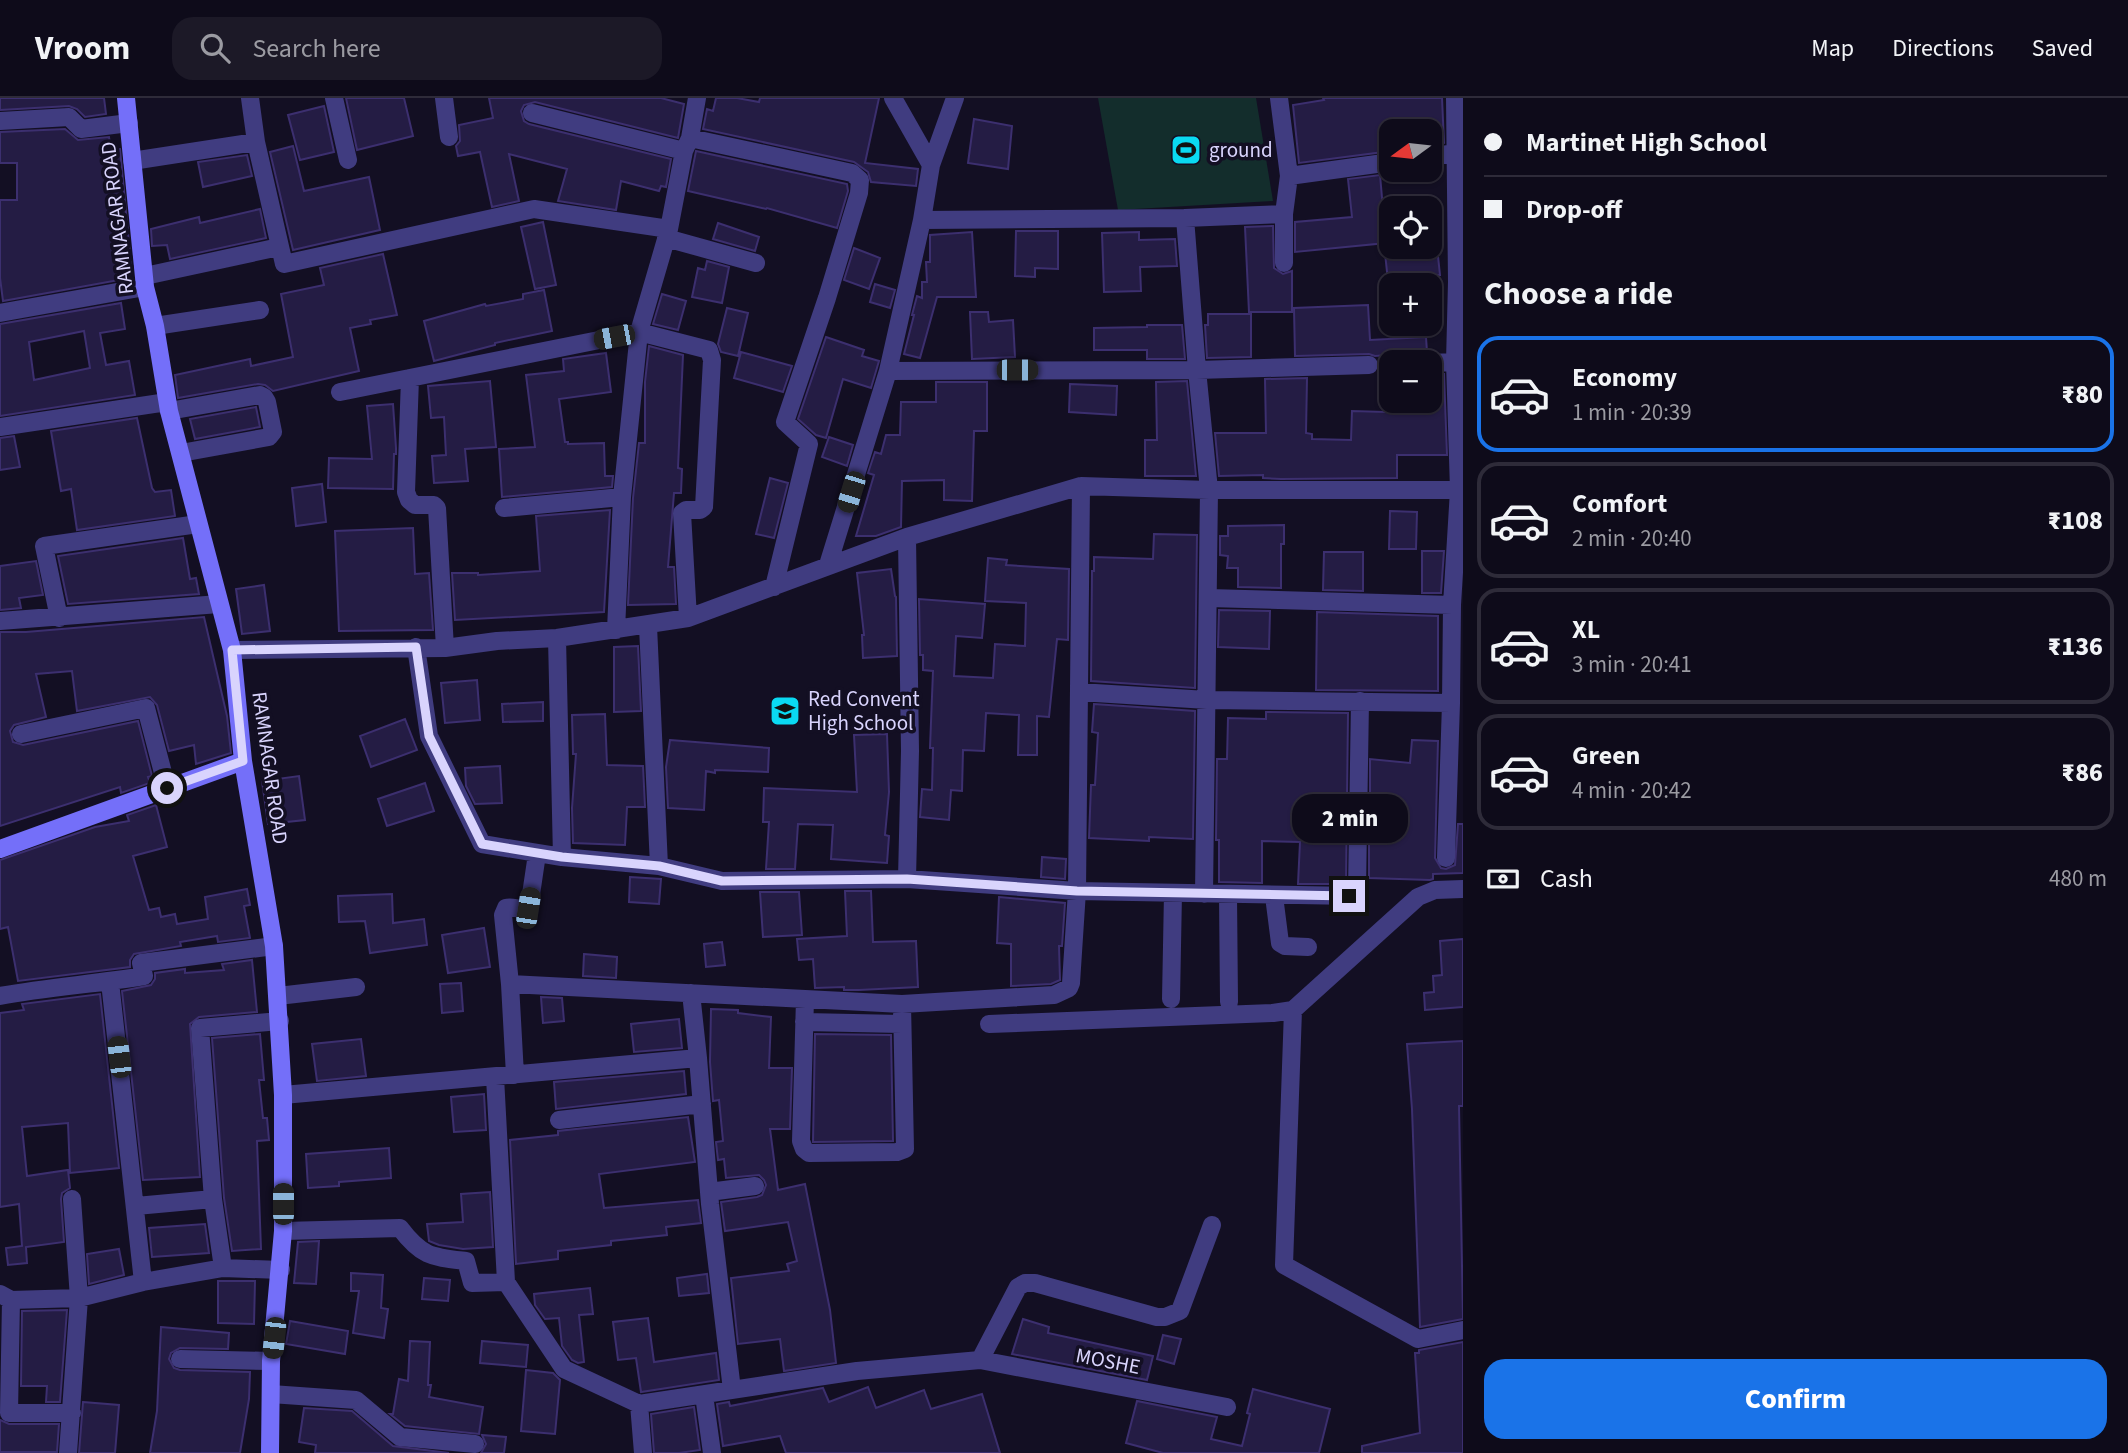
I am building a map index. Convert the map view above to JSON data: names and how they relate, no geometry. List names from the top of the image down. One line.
{"streets":{"main road":["RAMNAGAR ROAD"],"street":["MOSHE"]},"places":{"sports":["ground"],"school or university":["Red Convent High School"]},"north":"left","page":{"header":"Vroom","search":"Search here","nav":["Map","Directions","Saved"],"banner":["Martinet High School","Drop-off"],"map_buttons":["+","−"],"heading":"Choose a ride","list":[{"name":"Economy","note":"1 min · 20:39","value":"₹80"},{"name":"Comfort","note":"2 min · 20:40","value":"₹108"},{"name":"XL","note":"3 min · 20:41","value":"₹136"},{"name":"Green","note":"4 min · 20:42","value":"₹86"}],"bubble":"2 min","pay":["Cash","480 m"],"buttons":"Confirm"}}
